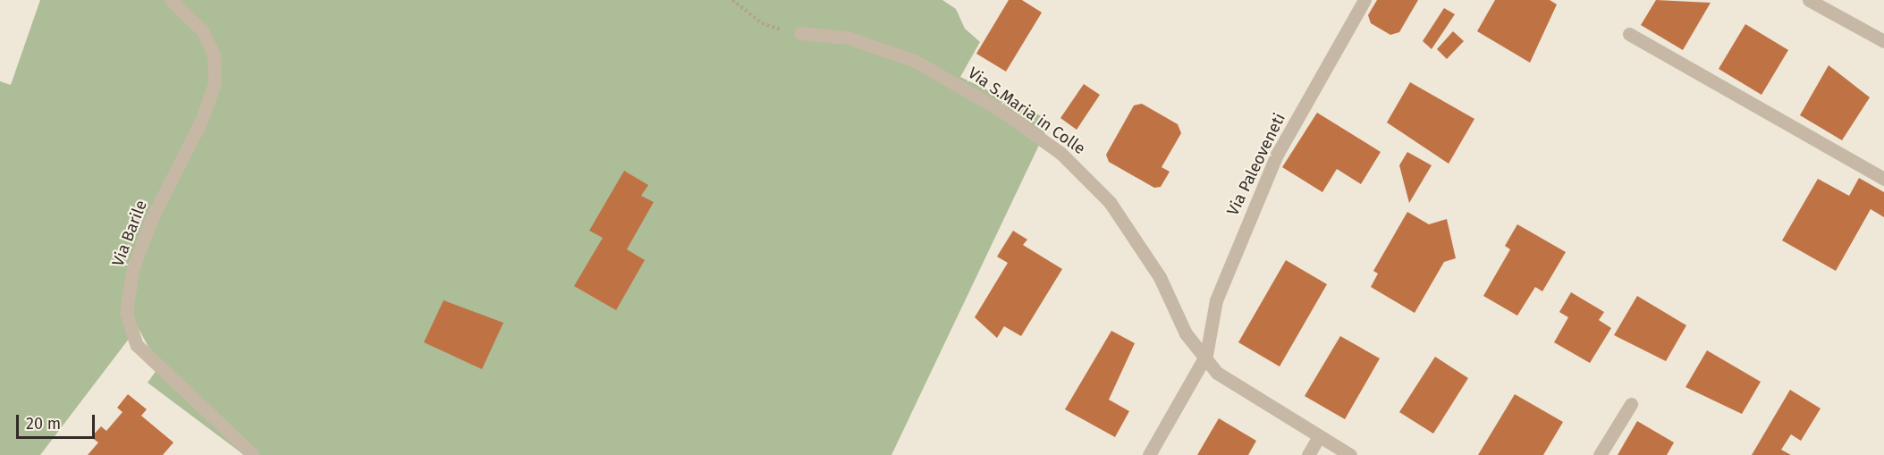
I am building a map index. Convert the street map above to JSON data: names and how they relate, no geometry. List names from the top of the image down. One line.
{"streets":{"street":["Via S.Maria in Colle","Via Paleoveneti","Via Barile"]},"crossings":[["Via S.Maria in Colle","Via Paleoveneti"]],"scale_bar":"20 m"}
